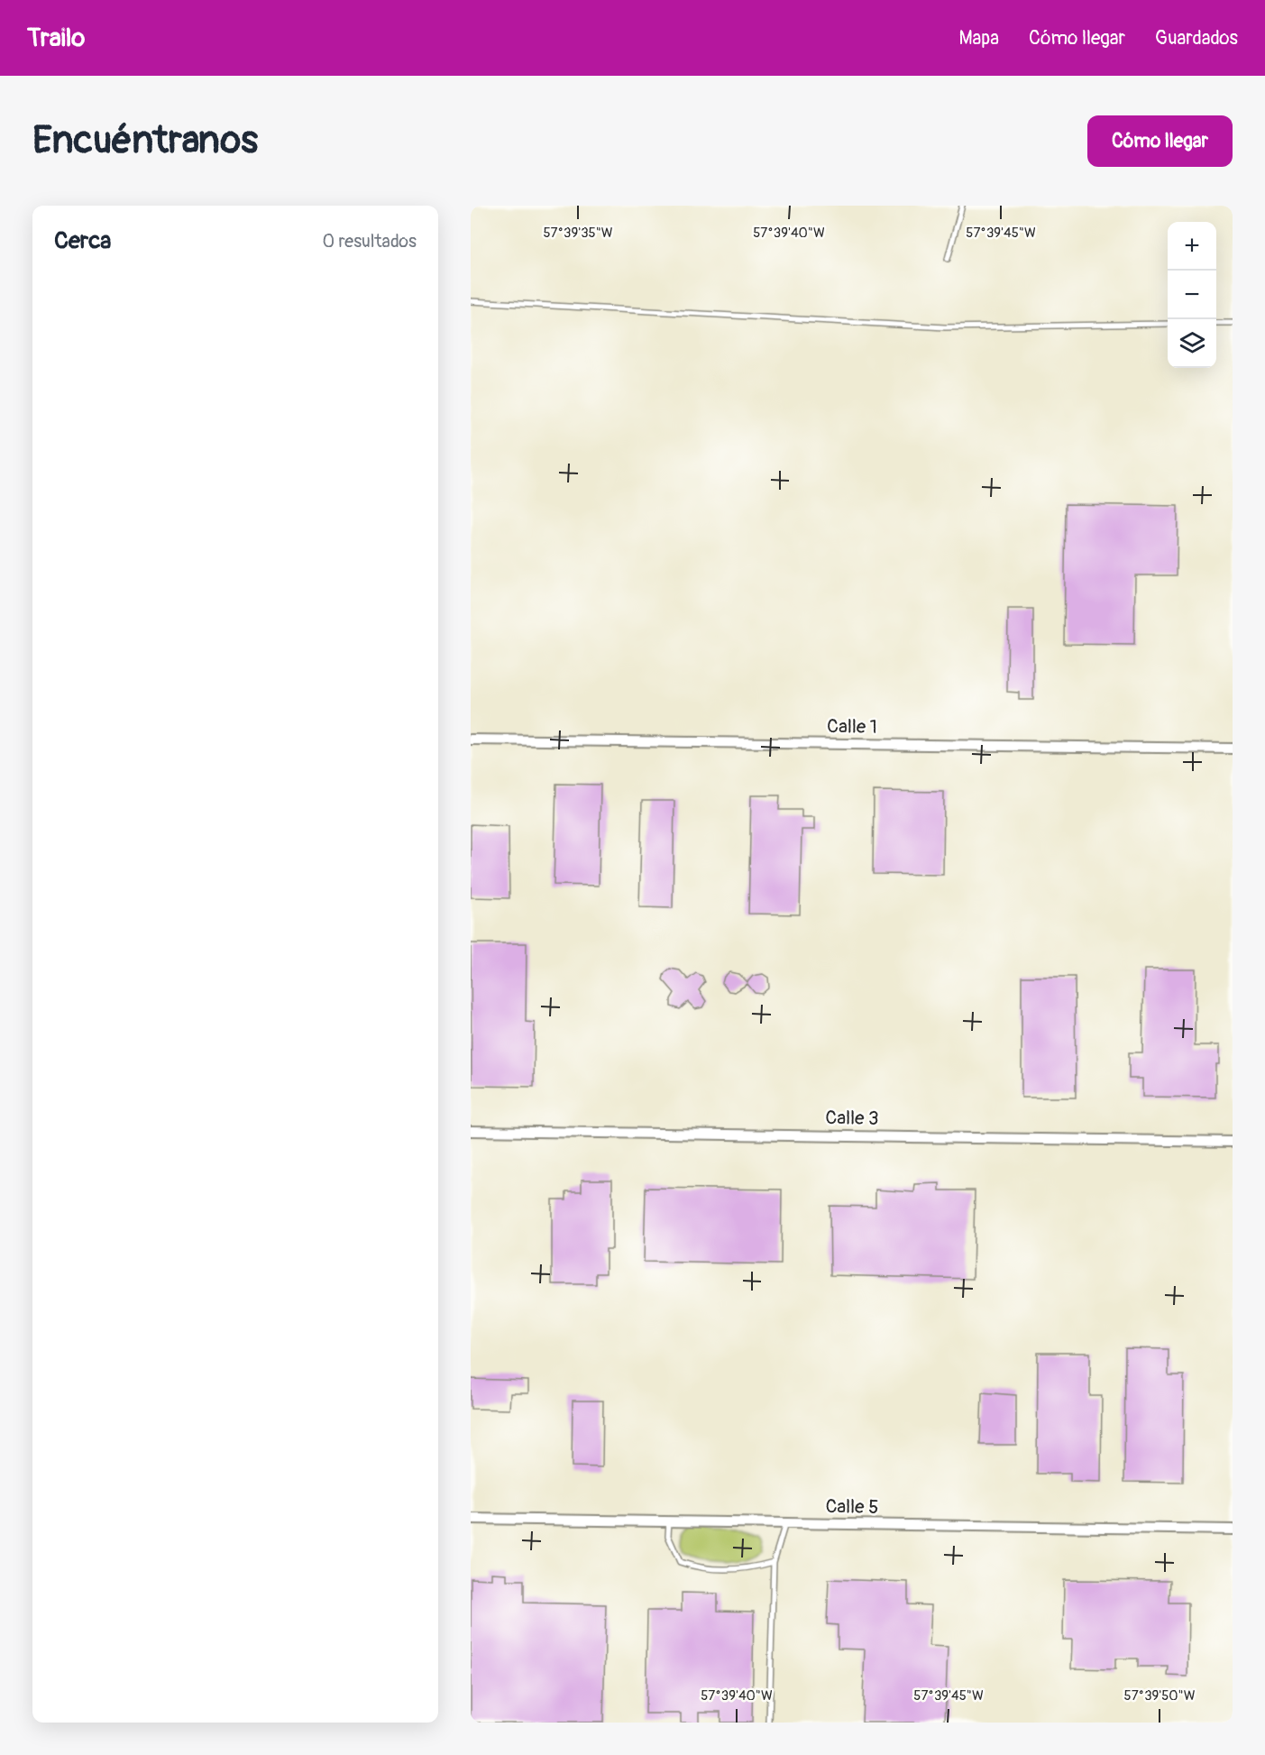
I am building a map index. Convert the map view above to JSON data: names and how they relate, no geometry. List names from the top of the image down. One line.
{"streets":{"street":["Calle 1","Calle 3","Calle 5"]},"page":{"header":"Trailo","nav":["Mapa","Cómo llegar","Guardados"],"buttons":"Cómo llegar","title":"Encuéntranos","heading":["Cerca","0 resultados"],"map_buttons":["+","−"]},"coordinates":["57°39'35\"W","57°39'40\"W","57°39'45\"W","57°39'50\"W"]}
